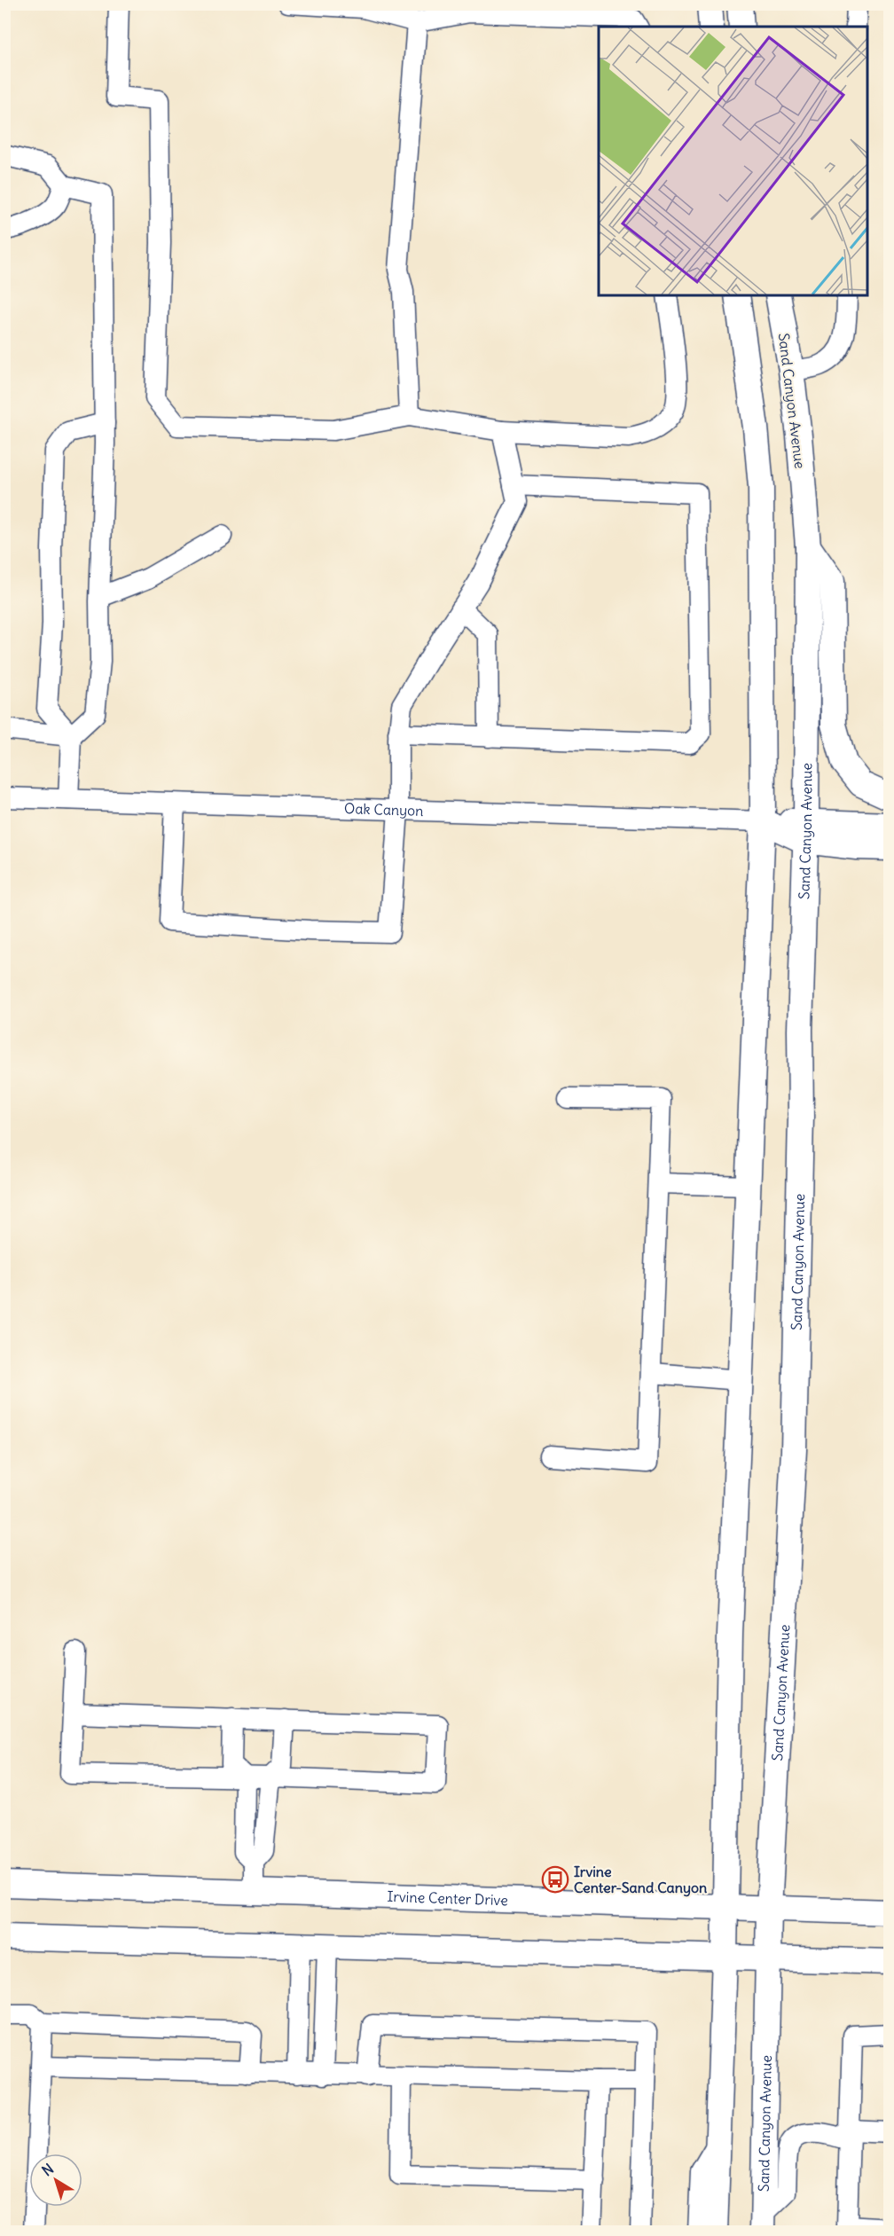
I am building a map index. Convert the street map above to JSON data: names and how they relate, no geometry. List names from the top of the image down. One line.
{"streets":{"main road":["Sand Canyon Avenue","Irvine Center Drive"],"street":["Oak Canyon"]},"crossings":[["Sand Canyon Avenue","Irvine Center Drive"]],"places":{"bus stop":["Irvine Center-Sand Canyon"]},"north":"top left"}
